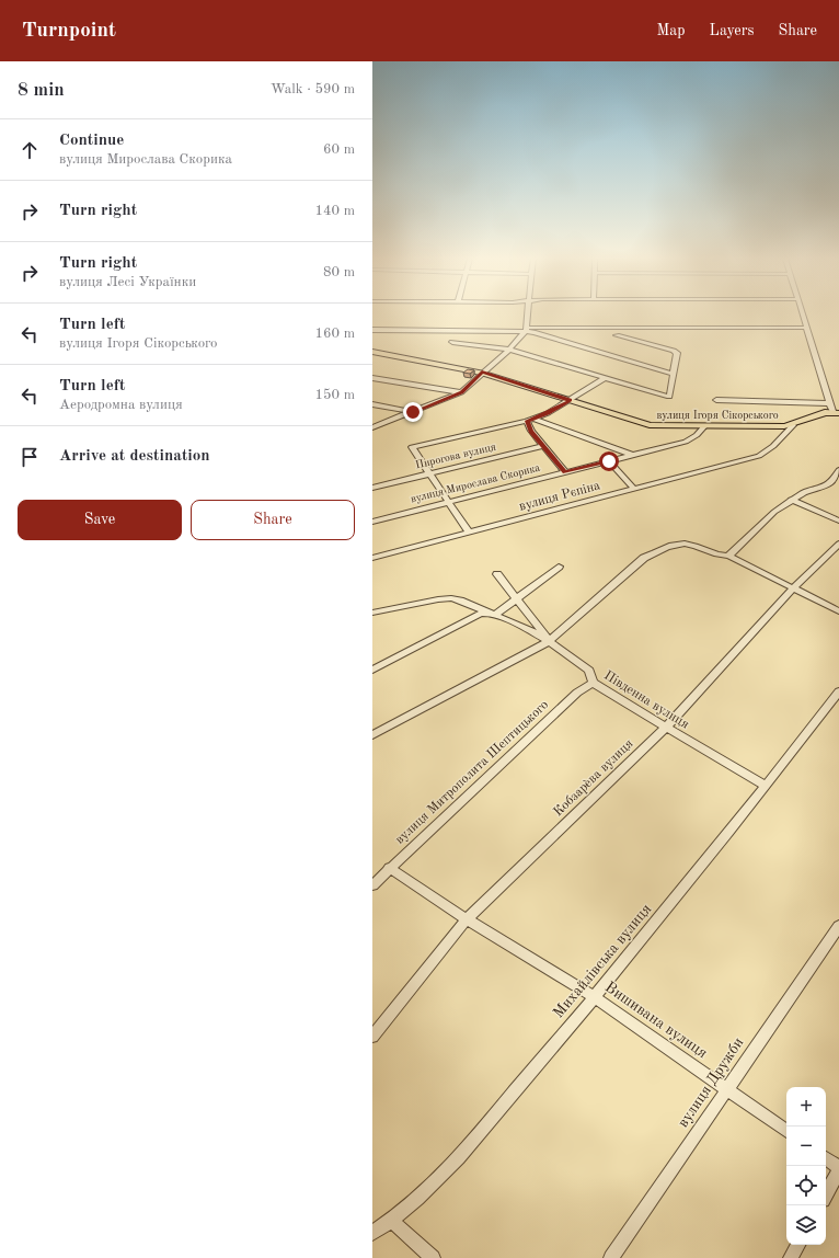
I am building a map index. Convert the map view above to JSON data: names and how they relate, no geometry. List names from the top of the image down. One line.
{"streets":{"main road":["вулиця Ігоря Сікорського"],"street":["Пирогова вулиця","вулиця Мирослава Скорика","вулиця Рєпіна","Південна вулиця","вулиця Митрополита Шептицького","Кобзарèва вулиця","Михайлівська вулиця","Вишивана вулиця","вулиця Дружби"]},"crossings":[["вулиця Ігоря Сікорського","вулиця Мирослава Скорика"],["вулиця Ігоря Сікорського","вулиця Рєпіна"],["Південна вулиця","вулиця Митрополита Шептицького"],["Південна вулиця","Кобзарèва вулиця"],["Південна вулиця","Михайлівська вулиця"],["вулиця Митрополита Шептицького","Вишивана вулиця"],["Кобзарèва вулиця","Вишивана вулиця"],["Михайлівська вулиця","Вишивана вулиця"],["Вишивана вулиця","вулиця Дружби"]],"page":{"header":"Turnpoint","nav":["Map","Layers","Share"],"heading":["8 min","Walk · 590 m"],"list":[["Continue","вулиця Мирослава Скорика","60 m"],["Turn right","140 m"],["Turn right","вулиця Лесі Українки","80 m"],["Turn left","вулиця Ігоря Сікорського","160 m"],["Turn left","Аеродромна вулиця","150 m"],"Arrive at destination"],"buttons":["Save","Share"],"map_buttons":["+","−"]}}
